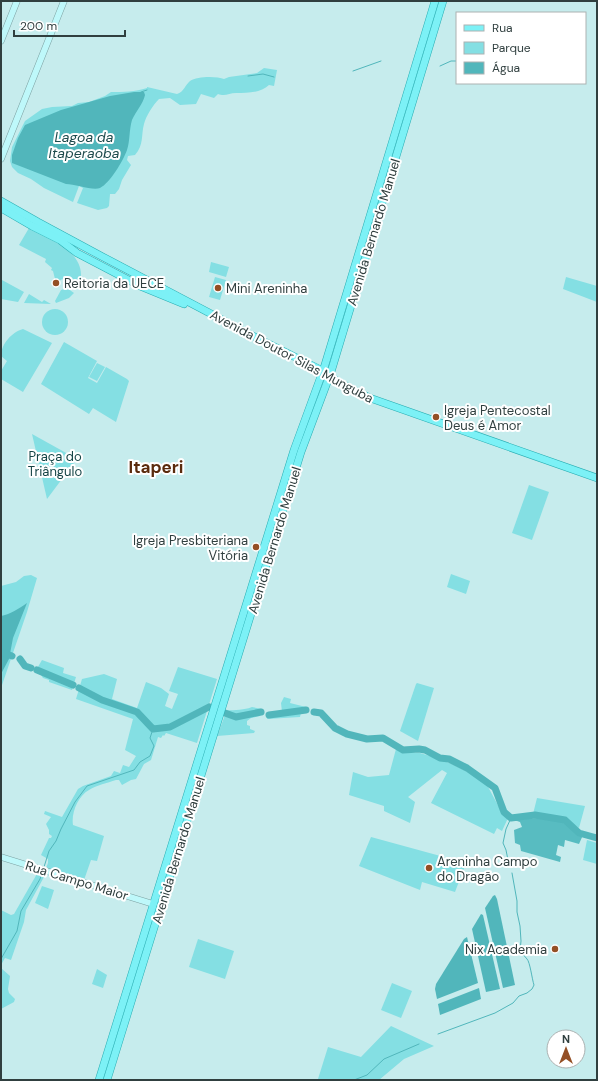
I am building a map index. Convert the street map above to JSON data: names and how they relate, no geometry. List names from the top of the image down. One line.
{"streets":{"main road":["Avenida Bernardo Manuel","Avenida Doutor Silas Munguba"],"street":["Rua Campo Maior"]},"crossings":[["Avenida Bernardo Manuel","Avenida Doutor Silas Munguba"],["Avenida Bernardo Manuel","Rua Campo Maior"]],"districts":["Itaperi"],"water":["Lagoa da Itaperaoba"],"parks":["Praça do Triângulo"],"places":["Reitoria da UECE","Mini Areninha","Igreja Pentecostal Deus é Amor","Igreja Presbiteriana Vitória","Areninha Campo do Dragão","Nix Academia"],"legend":["Rua","Parque","Água"],"scale_bar":"200 m","north":"top"}
